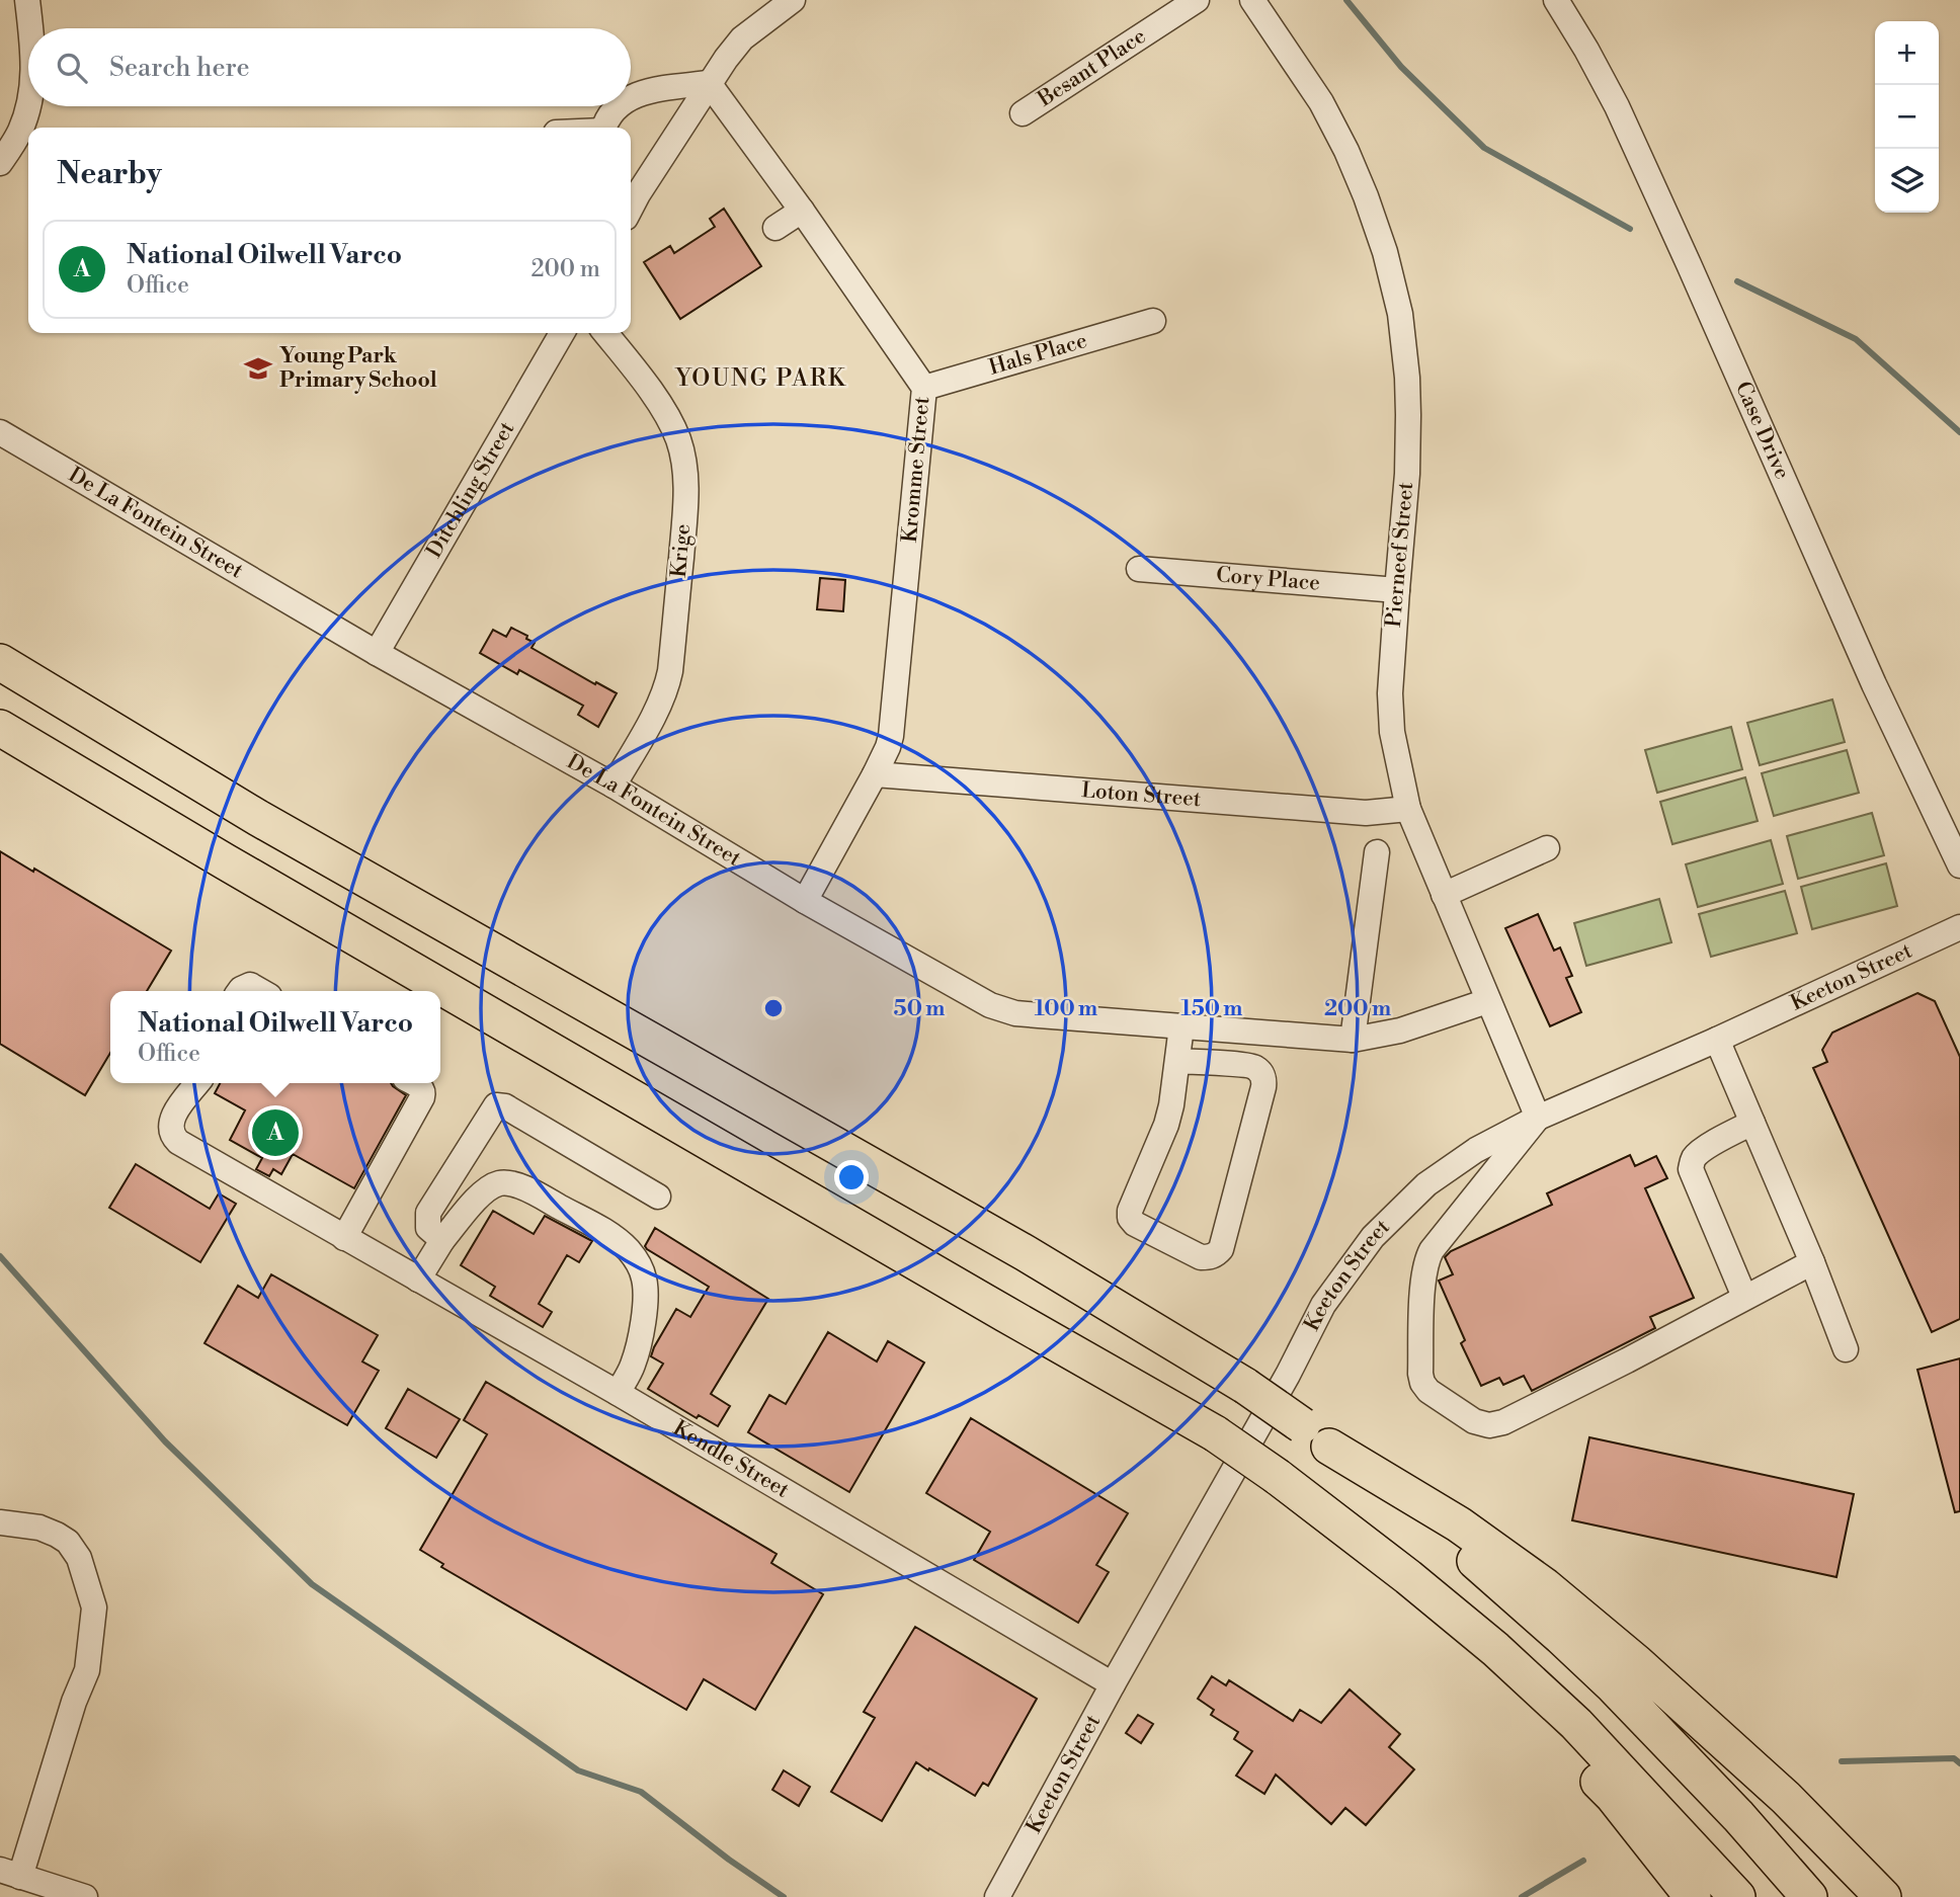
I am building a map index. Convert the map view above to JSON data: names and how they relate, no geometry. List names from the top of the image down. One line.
{"streets":{"street":["Besant Place","Hals Place","Case Drive","Kromme Street","Ditchling Street","De La Fontein Street","Krige","Pierneef Street","Cory Place","Loton Street","Keeton Street","Kendle Street"]},"crossings":[["Hals Place","Kromme Street"],["Kromme Street","De La Fontein Street"],["Kromme Street","Loton Street"],["Ditchling Street","De La Fontein Street"],["De La Fontein Street","Krige"],["De La Fontein Street","Pierneef Street"],["Pierneef Street","Cory Place"],["Pierneef Street","Loton Street"],["Pierneef Street","Keeton Street"],["Keeton Street","Kendle Street"]],"districts":["YOUNG PARK"],"places":{"school or university":["Young Park Primary School"]},"page":{"map_buttons":["+","−"],"search":"Search here","heading":"Nearby","list":[{"mark":"A","name":"National Oilwell Varco","note":"Office","value":"200 m"}],"popup":["National Oilwell Varco","Office"],"pins":"A"},"rings":["50 m","100 m","150 m","200 m"]}
